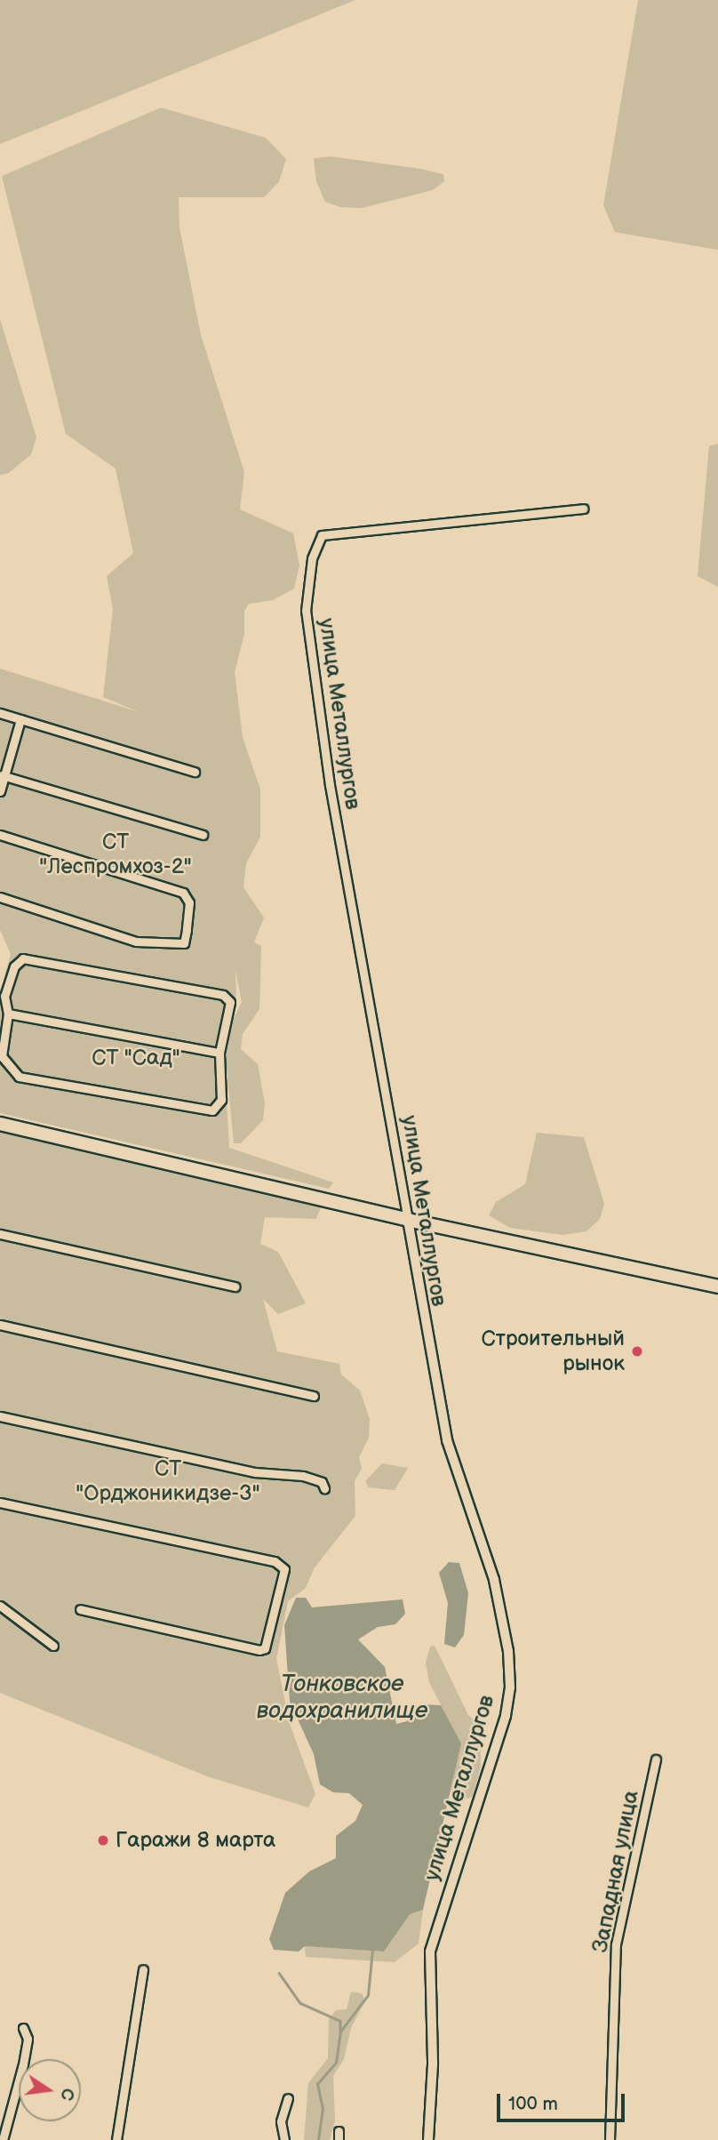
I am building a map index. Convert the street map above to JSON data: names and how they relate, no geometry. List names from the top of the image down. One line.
{"streets":{"street":["улица Металлургов","Западная улица"]},"water":["Тонковское водохранилище"],"parks":["СТ \"Леспромхоз-2\"","СТ \"Сад\"","СТ \"Орджоникидзе-3\""],"places":["Строительный рынок","Гаражи 8 марта"],"scale_bar":"100 m","north":"right"}
